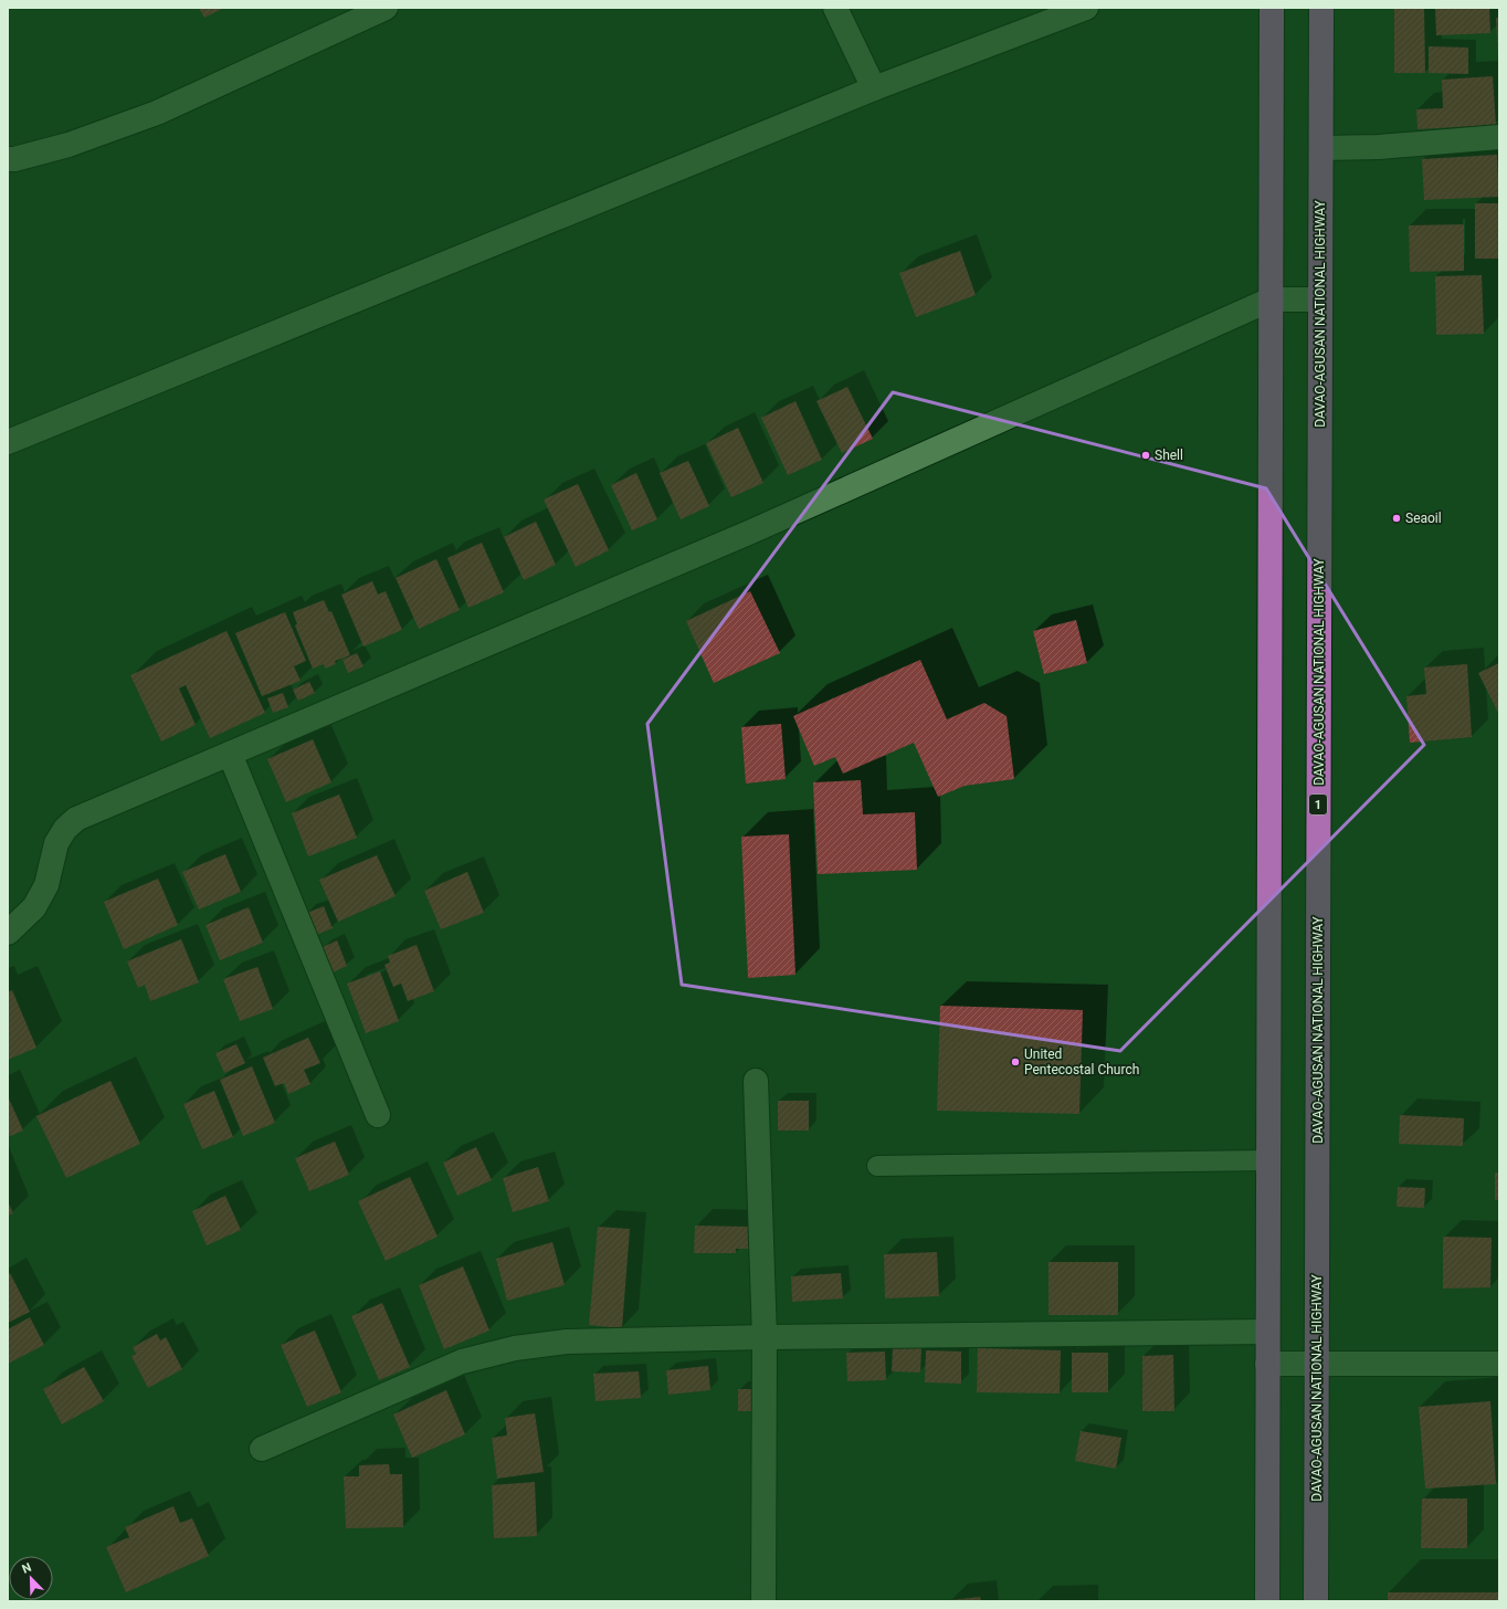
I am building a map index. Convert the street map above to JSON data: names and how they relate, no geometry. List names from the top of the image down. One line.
{"streets":{"highway":["DAVAO-AGUSAN NATIONAL HIGHWAY","1"]},"places":["Shell","Seaoil","United Pentecostal Church"],"north":"top left"}
